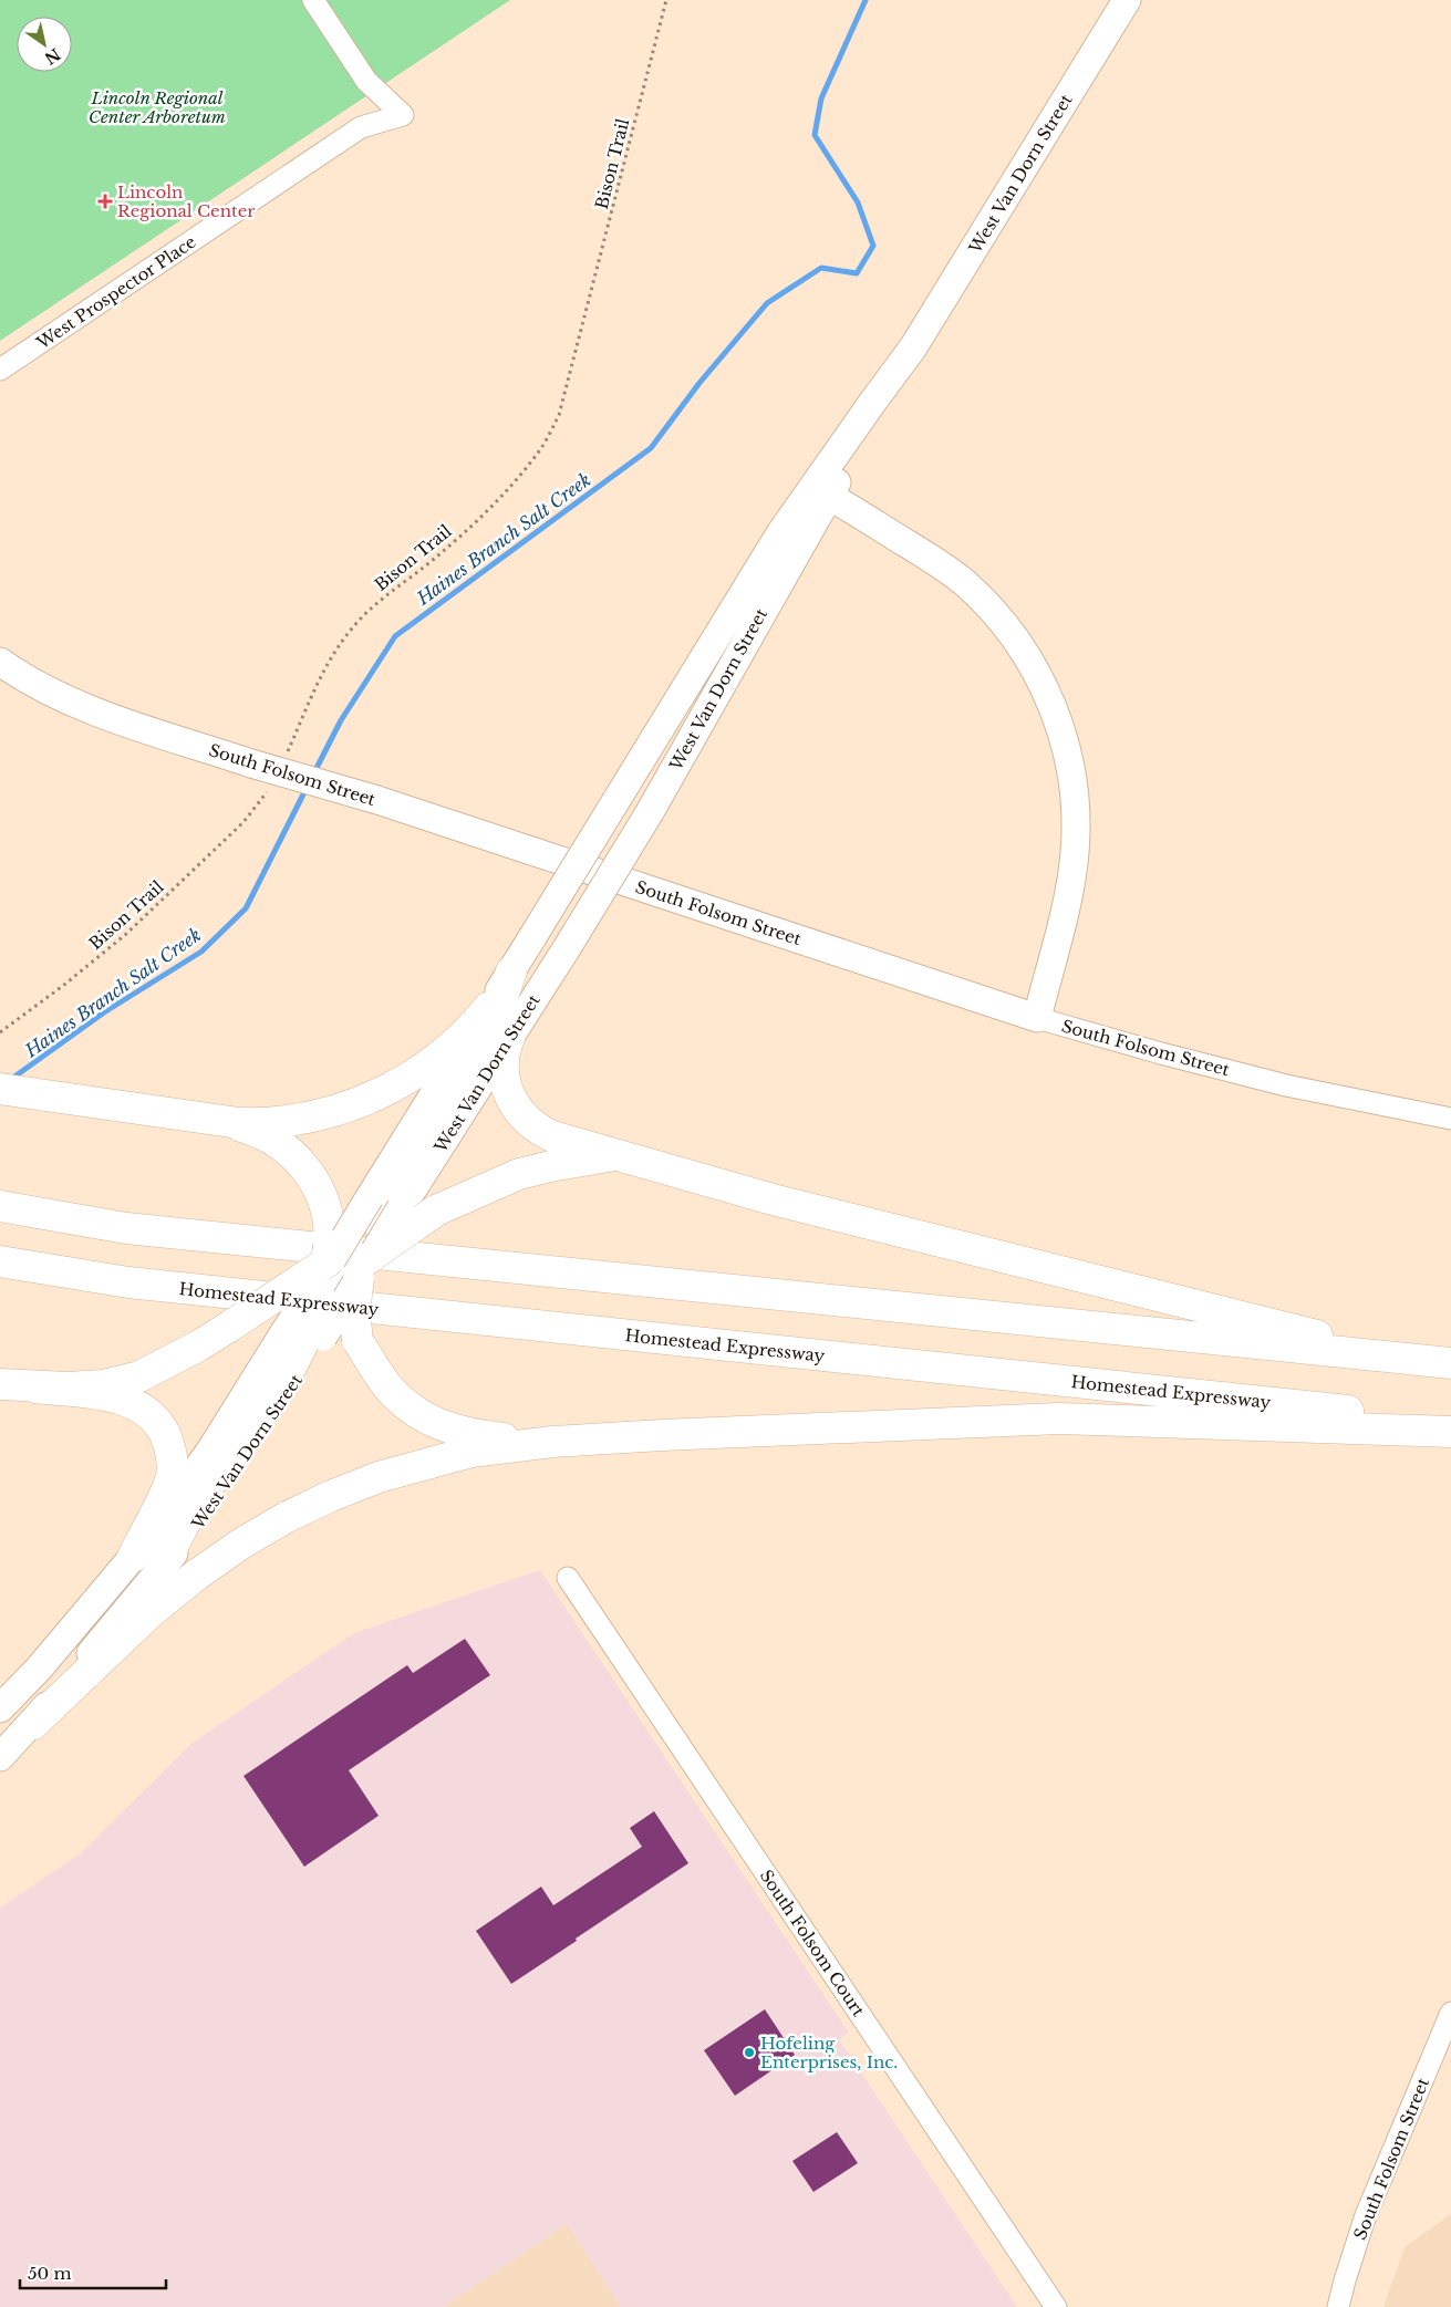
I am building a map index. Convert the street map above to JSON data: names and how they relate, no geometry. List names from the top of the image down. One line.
{"streets":{"highway":["Homestead Expressway"],"main road":["West Van Dorn Street","South Folsom Street"],"street":["West Prospector Place","South Folsom Court"],"path":["Bison Trail"]},"water":["Haines Branch Salt Creek"],"parks":["Lincoln Regional Center Arboretum"],"places":{"health":["Lincoln Regional Center"],"other":["Hofeling Enterprises, Inc."]},"scale_bar":"50 m","north":"bottom right"}
